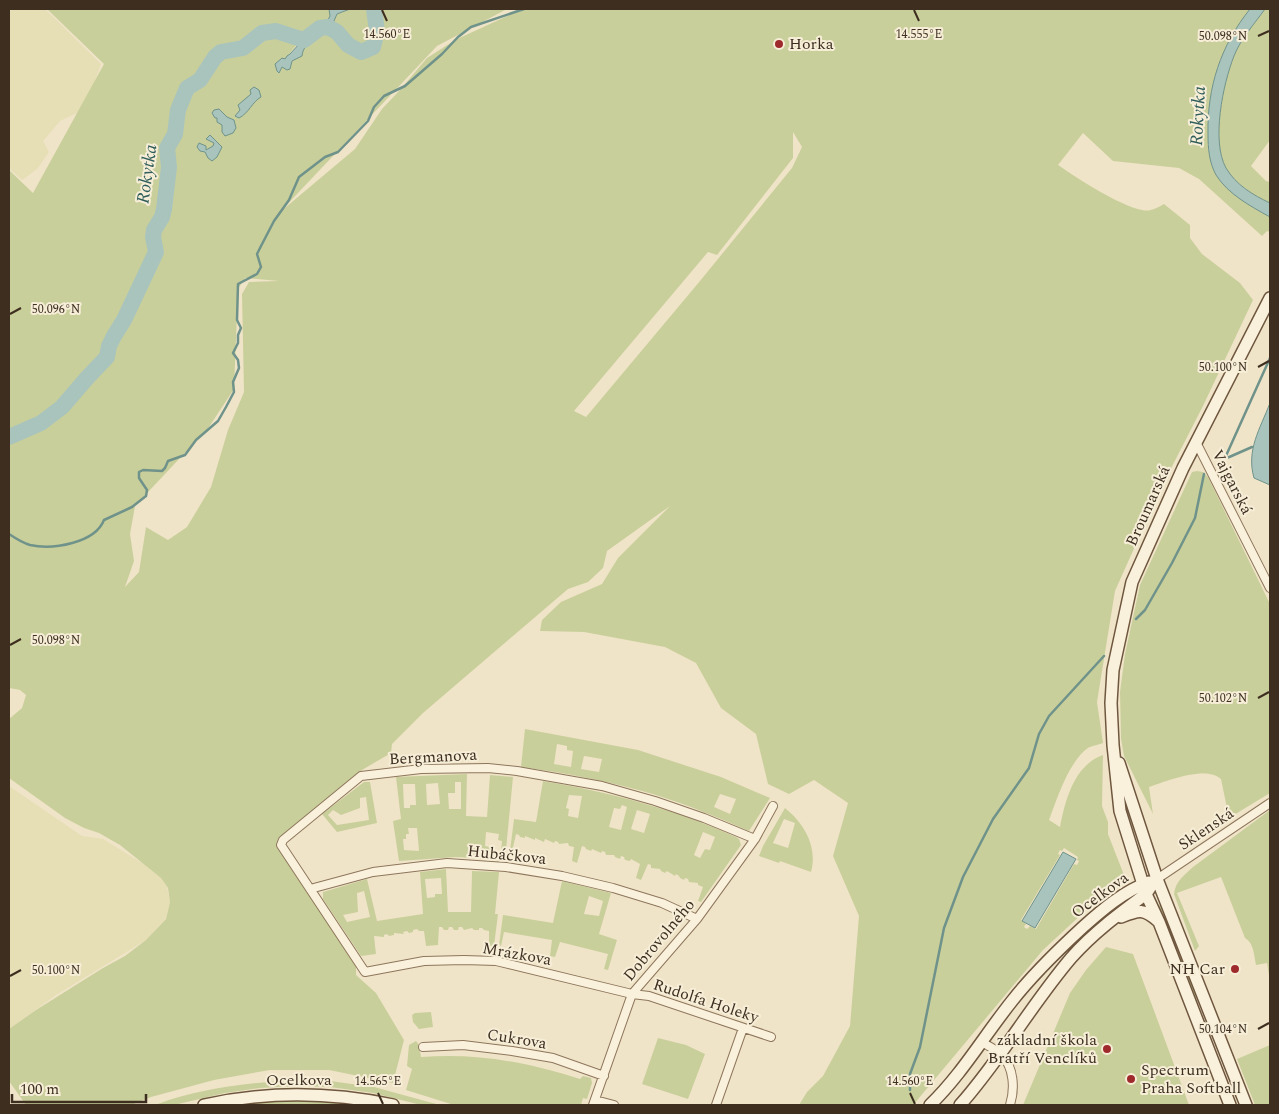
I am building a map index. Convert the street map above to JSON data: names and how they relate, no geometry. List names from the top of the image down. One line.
{"streets":{"street":["Vajgarská","Broumarská","Bergmanova","Sklenská","Hubáčkova","Ocelkova","Dobrovolného","Mrázkova","Rudolfa Holeky","Cukrova"]},"crossings":[["Vajgarská","Broumarská"],["Broumarská","Sklenská"],["Broumarská","Ocelkova"],["Bergmanova","Hubáčkova"],["Bergmanova","Dobrovolného"],["Bergmanova","Mrázkova"],["Sklenská","Ocelkova"],["Hubáčkova","Dobrovolného"],["Dobrovolného","Mrázkova"],["Dobrovolného","Rudolfa Holeky"],["Dobrovolného","Cukrova"],["Mrázkova","Rudolfa Holeky"]],"water":["Rokytka"],"places":["Horka","NH Car","základní škola Bratří Venclíků","Spectrum Praha Softball"],"scale_bar":"100 m","coordinates":["14.560°E","14.555°E","50.098°N","50.096°N","50.100°N","50.102°N","50.104°N","14.565°E"]}
